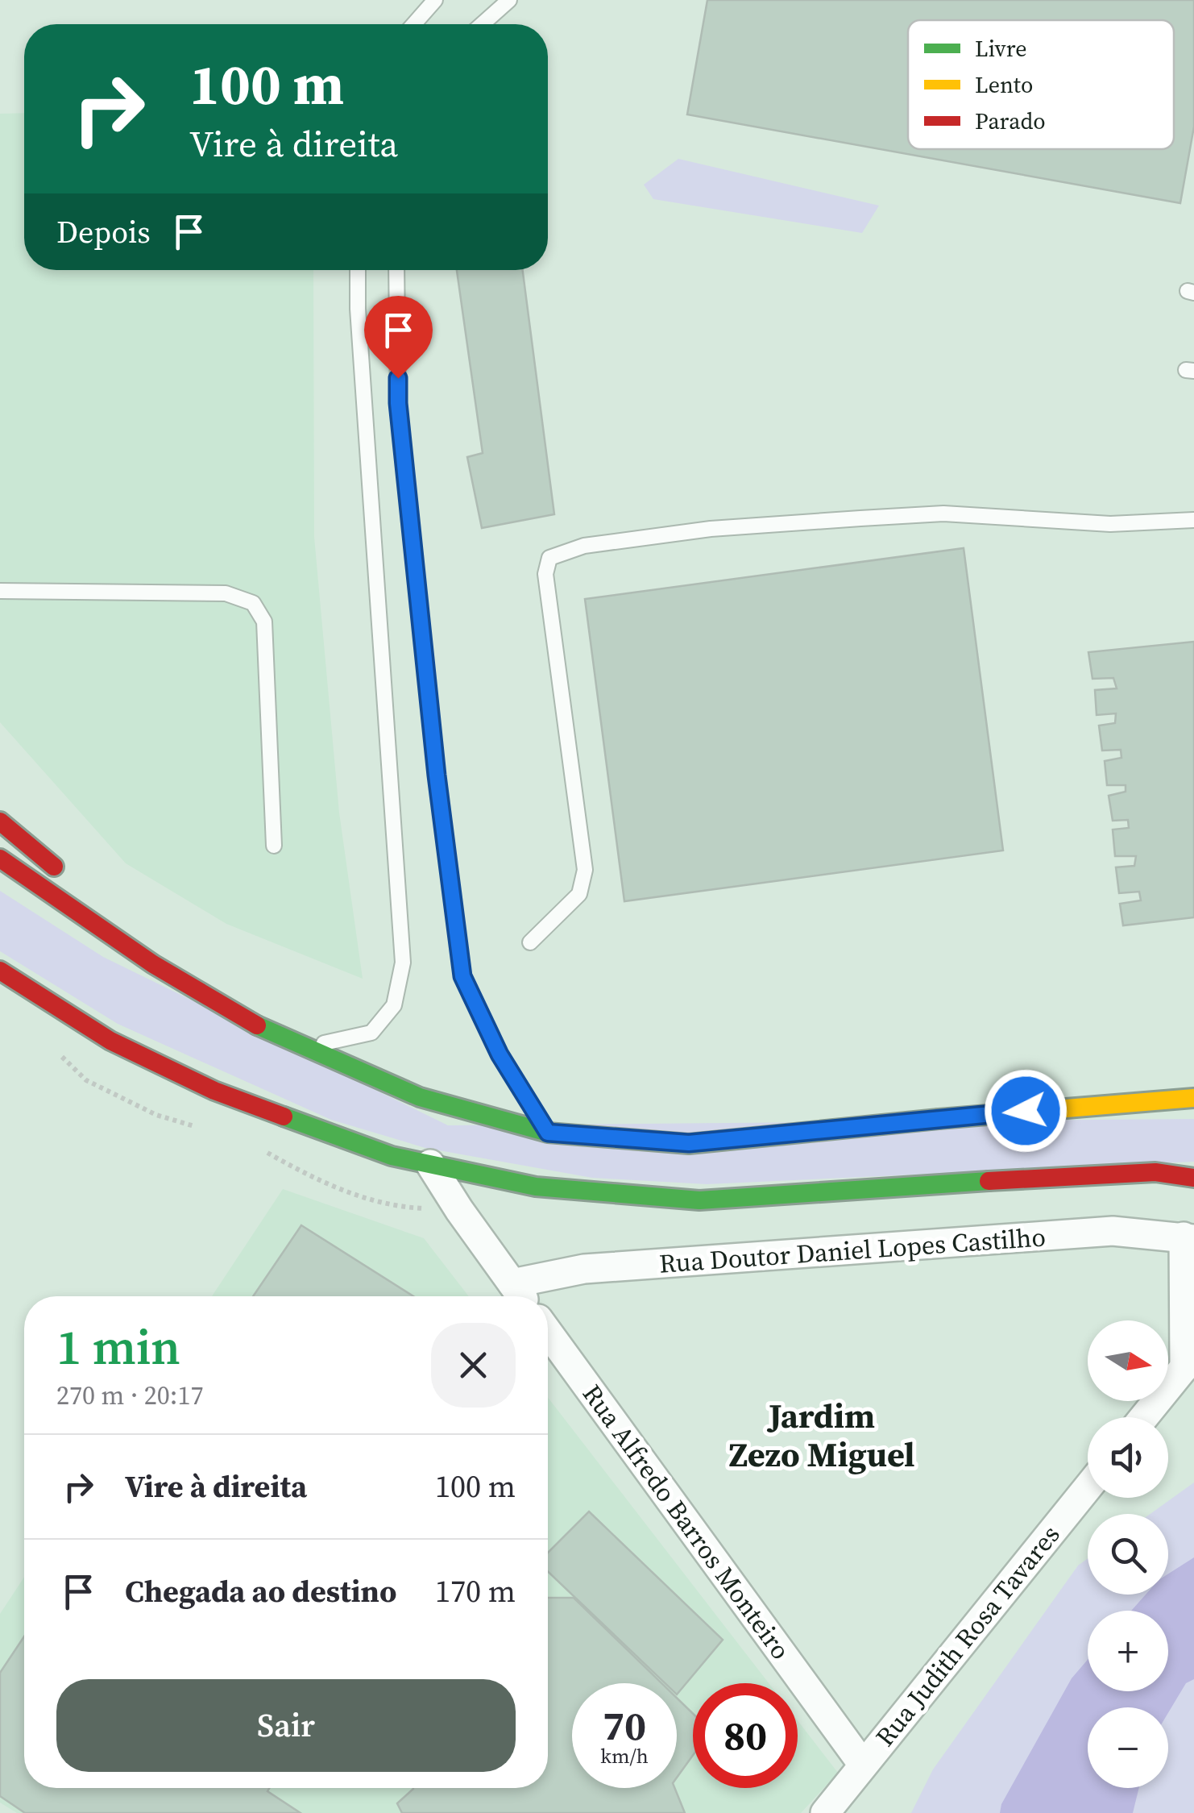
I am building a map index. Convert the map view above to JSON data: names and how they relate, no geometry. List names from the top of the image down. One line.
{"streets":{"street":["Rua Doutor Daniel Lopes Castilho","Rua Alfredo Barros Monteiro","Rua Judith Rosa Tavares"]},"crossings":[["Rua Alfredo Barros Monteiro","Rua Judith Rosa Tavares"]],"districts":["Jardim Zezo Miguel"],"legend":["Livre","Lento","Parado"],"north":"right","page":{"turn":["100 m","Vire à direita"],"then":"Depois","heading":["1 min","270 m · 20:17"],"map_buttons":["+","−"],"list":[{"name":"Vire à direita","value":"100 m"},{"name":"Chegada ao destino","value":"170 m"}],"buttons":"Sair","speed":"70 km/h","limit":"80"}}
